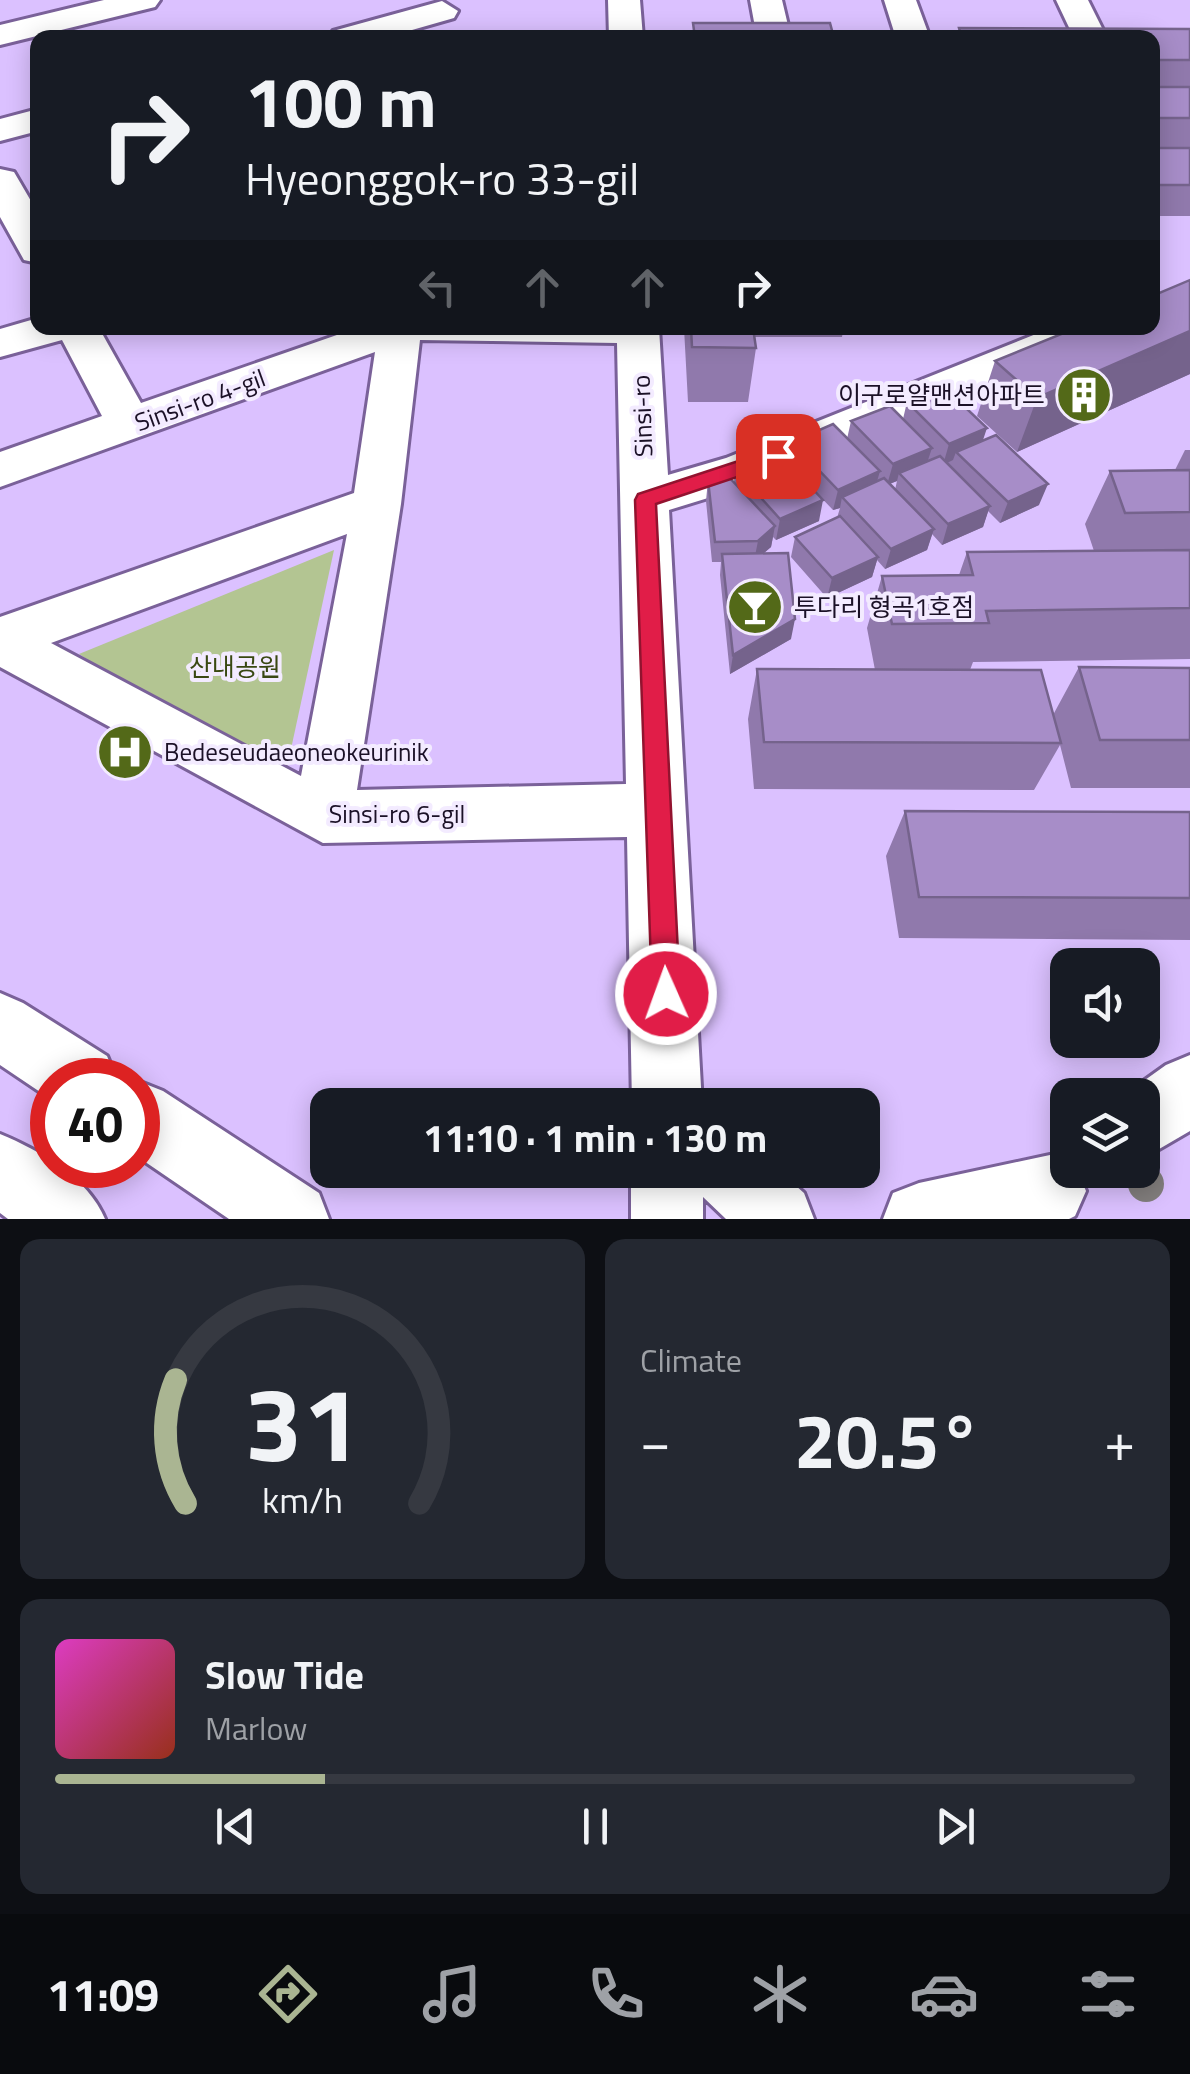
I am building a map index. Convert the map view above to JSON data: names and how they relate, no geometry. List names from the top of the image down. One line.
{"streets":{"street":["Sinsi-ro 4-gil","Sinsi-ro","Sinsi-ro 6-gil"]},"crossings":[["Sinsi-ro","Sinsi-ro 6-gil"]],"parks":["산내공원"],"places":{"building":["이구로얄맨션아파트"],"bar":["투다리 형곡1호점"],"hospital":["Bedeseudaeoneokeurinik"]},"page":{"turn":["100 m","Hyeonggok-ro 33-gil"],"limit":"40","trip":"11:10 · 1 min · 130 m","tile":"Climate","heat":["−","20.5°","+"],"song":["Slow Tide","Marlow"],"tabs":"11:09","gauge":["31","km/h"]}}
